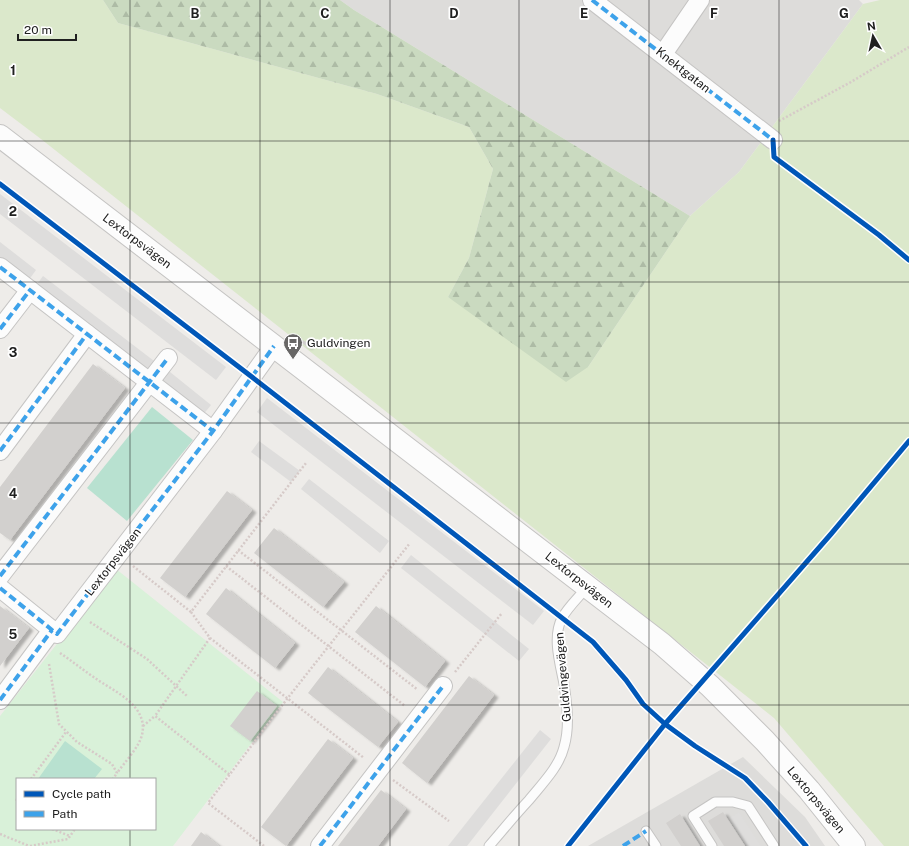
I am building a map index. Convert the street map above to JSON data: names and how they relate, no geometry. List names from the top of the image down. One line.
{"streets":{"street":["Knektgatan","Lextorpsvägen"],"lane":["Guldvingevägen"]},"crossings":[["Lextorpsvägen","Guldvingevägen"]],"places":{"bus stop":["Guldvingen"]},"legend":["Cycle path","Path"],"scale_bar":"20 m","north":"top","grid":{"columns":["B","C","D","E","F","G"],"rows":["1","2","3","4","5"]}}
